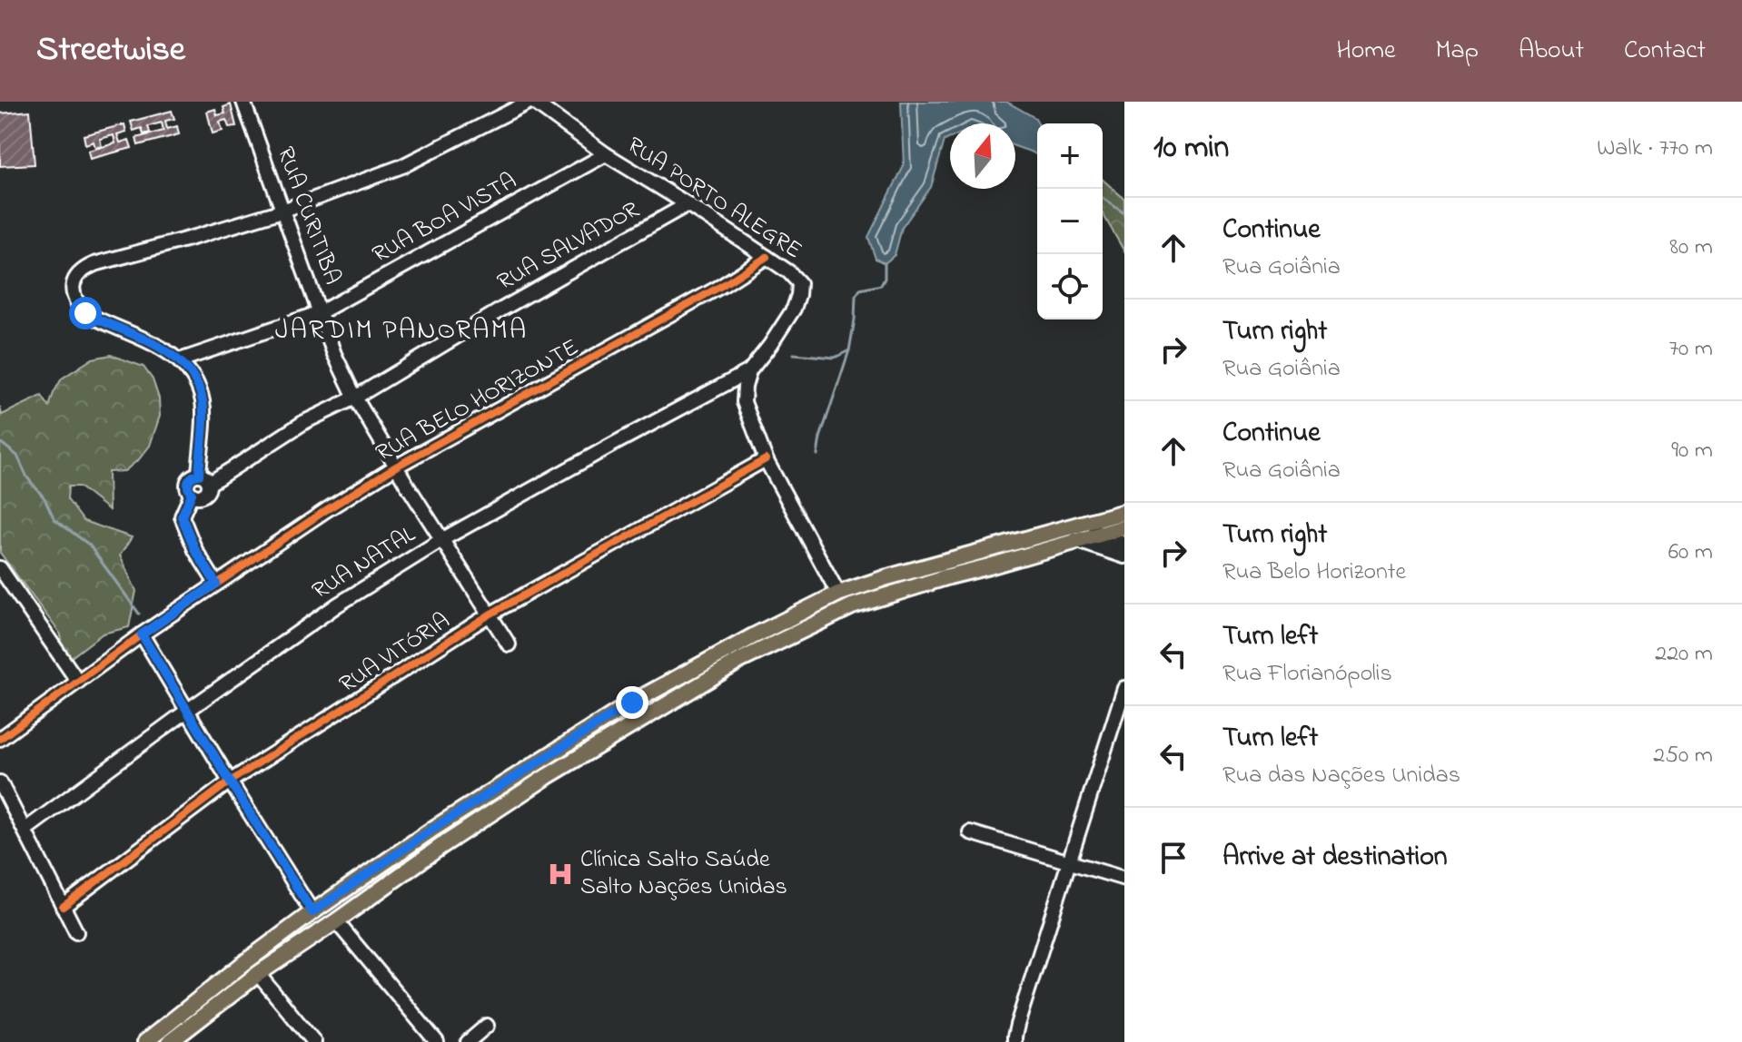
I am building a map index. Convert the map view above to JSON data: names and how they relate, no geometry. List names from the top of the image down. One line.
{"streets":{"street":["RUA PORTO ALEGRE","RUA CURITIBA","RUA BOA VISTA","RUA SALVADOR","RUA BELO HORIZONTE","RUA NATAL","RUA VITÓRIA"]},"crossings":[["RUA PORTO ALEGRE","RUA BOA VISTA"],["RUA PORTO ALEGRE","RUA SALVADOR"],["RUA PORTO ALEGRE","RUA BELO HORIZONTE"],["RUA PORTO ALEGRE","RUA NATAL"],["RUA CURITIBA","RUA BOA VISTA"],["RUA CURITIBA","RUA SALVADOR"],["RUA CURITIBA","RUA BELO HORIZONTE"],["RUA CURITIBA","RUA NATAL"],["RUA CURITIBA","RUA VITÓRIA"],["RUA SALVADOR","RUA BELO HORIZONTE"]],"districts":["JARDIM PANORAMA"],"places":{"hospital":["Clínica Salto Saúde Salto Nações Unidas"]},"north":"top","page":{"header":"Streetwise","nav":["Home","Map","About","Contact"],"heading":["10 min","Walk · 770 m"],"map_buttons":["+","−"],"list":[["Continue","Rua Goiânia","80 m"],["Turn right","Rua Goiânia","70 m"],["Continue","Rua Goiânia","90 m"],["Turn right","Rua Belo Horizonte","60 m"],["Turn left","Rua Florianópolis","220 m"],["Turn left","Rua das Nações Unidas","250 m"],"Arrive at destination"]}}
